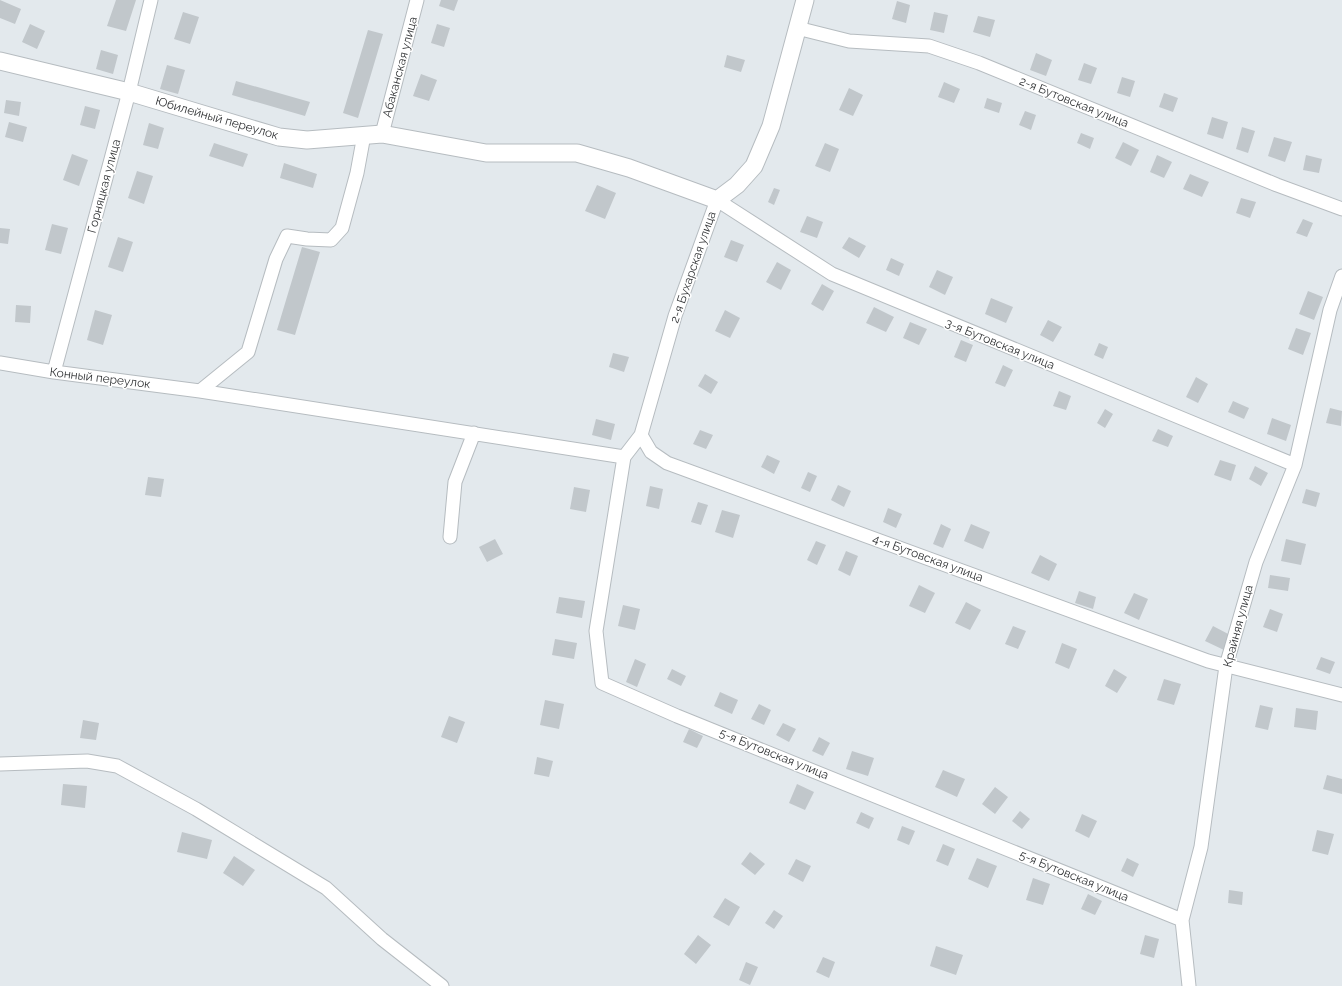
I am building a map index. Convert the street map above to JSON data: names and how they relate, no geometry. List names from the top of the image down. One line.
{"streets":{"street":["Абаканская улица","2-я Бутовская улица","Юбилейный переулок","Горняцкая улица","2-я Бухарская улица","3-я Бутовская улица","Конный переулок","4-я Бутовская улица","Крайняя улица","5-я Бутовская улица"]},"crossings":[["Абаканская улица","Юбилейный переулок"],["2-я Бутовская улица","2-я Бухарская улица"],["Юбилейный переулок","Горняцкая улица"],["Юбилейный переулок","2-я Бухарская улица"],["Юбилейный переулок","3-я Бутовская улица"],["Горняцкая улица","Конный переулок"],["2-я Бухарская улица","3-я Бутовская улица"],["2-я Бухарская улица","4-я Бутовская улица"],["2-я Бухарская улица","5-я Бутовская улица"],["3-я Бутовская улица","Крайняя улица"],["Конный переулок","5-я Бутовская улица"],["4-я Бутовская улица","Крайняя улица"],["4-я Бутовская улица","5-я Бутовская улица"],["Крайняя улица","5-я Бутовская улица"]]}
